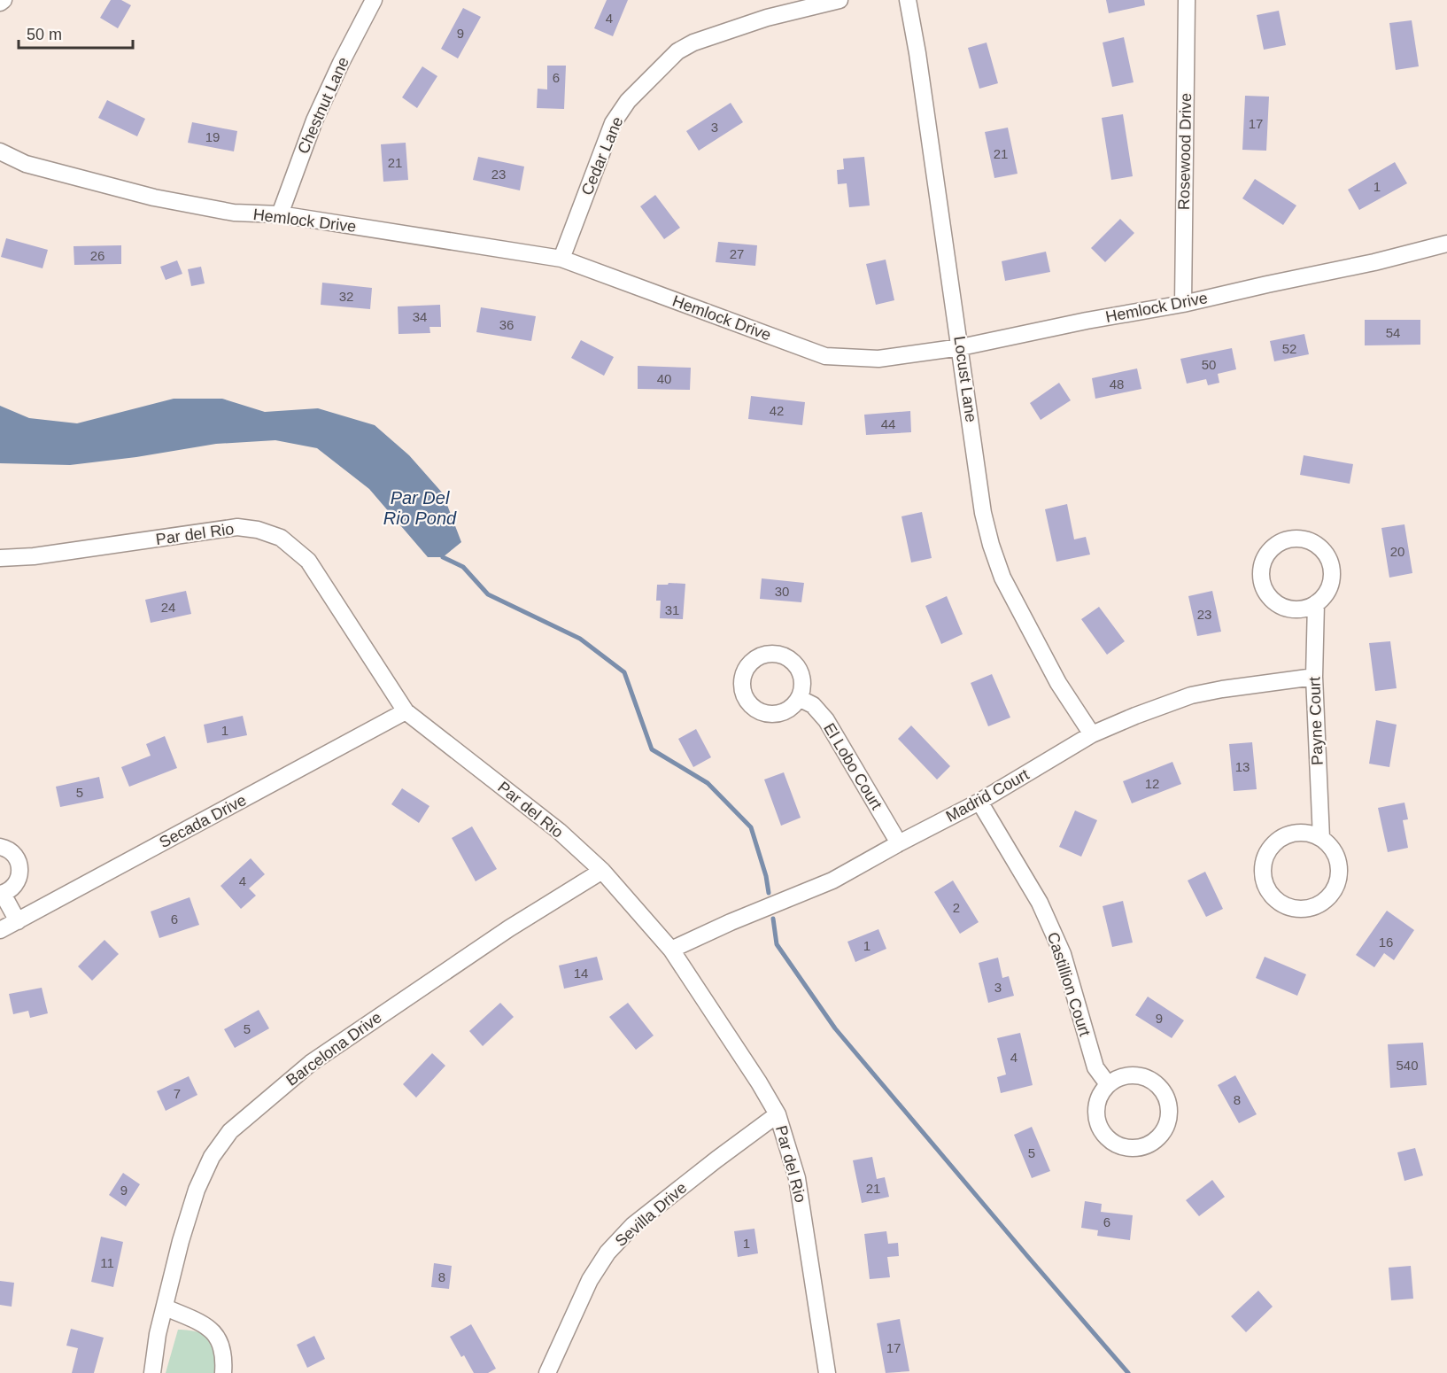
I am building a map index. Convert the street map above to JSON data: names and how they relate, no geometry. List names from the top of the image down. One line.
{"streets":{"street":["Chestnut Lane","Rosewood Drive","Cedar Lane","Hemlock Drive","Locust Lane","Par del Rio","Payne Court","El Lobo Court","Madrid Court","Secada Drive","Castillion Court","Barcelona Drive","Sevilla Drive"]},"crossings":[["Chestnut Lane","Hemlock Drive"],["Rosewood Drive","Hemlock Drive"],["Cedar Lane","Hemlock Drive"],["Hemlock Drive","Locust Lane"],["Locust Lane","Madrid Court"],["Par del Rio","Madrid Court"],["Par del Rio","Secada Drive"],["Par del Rio","Barcelona Drive"],["Par del Rio","Sevilla Drive"],["Payne Court","Madrid Court"],["El Lobo Court","Madrid Court"],["Madrid Court","Castillion Court"]],"water":["Par Del Rio Pond"],"house_numbers":["4","9","6","17","3","19","21","21","23","1","27","26","32","34","36","54","52","50","40","48","42","44","20","30","24","31","23","1","13","12","5","4","2","6","16","1","14","3","9","5","4","540","7","8","5","21","9","6","1","11","8","17"],"scale_bar":"50 m"}
